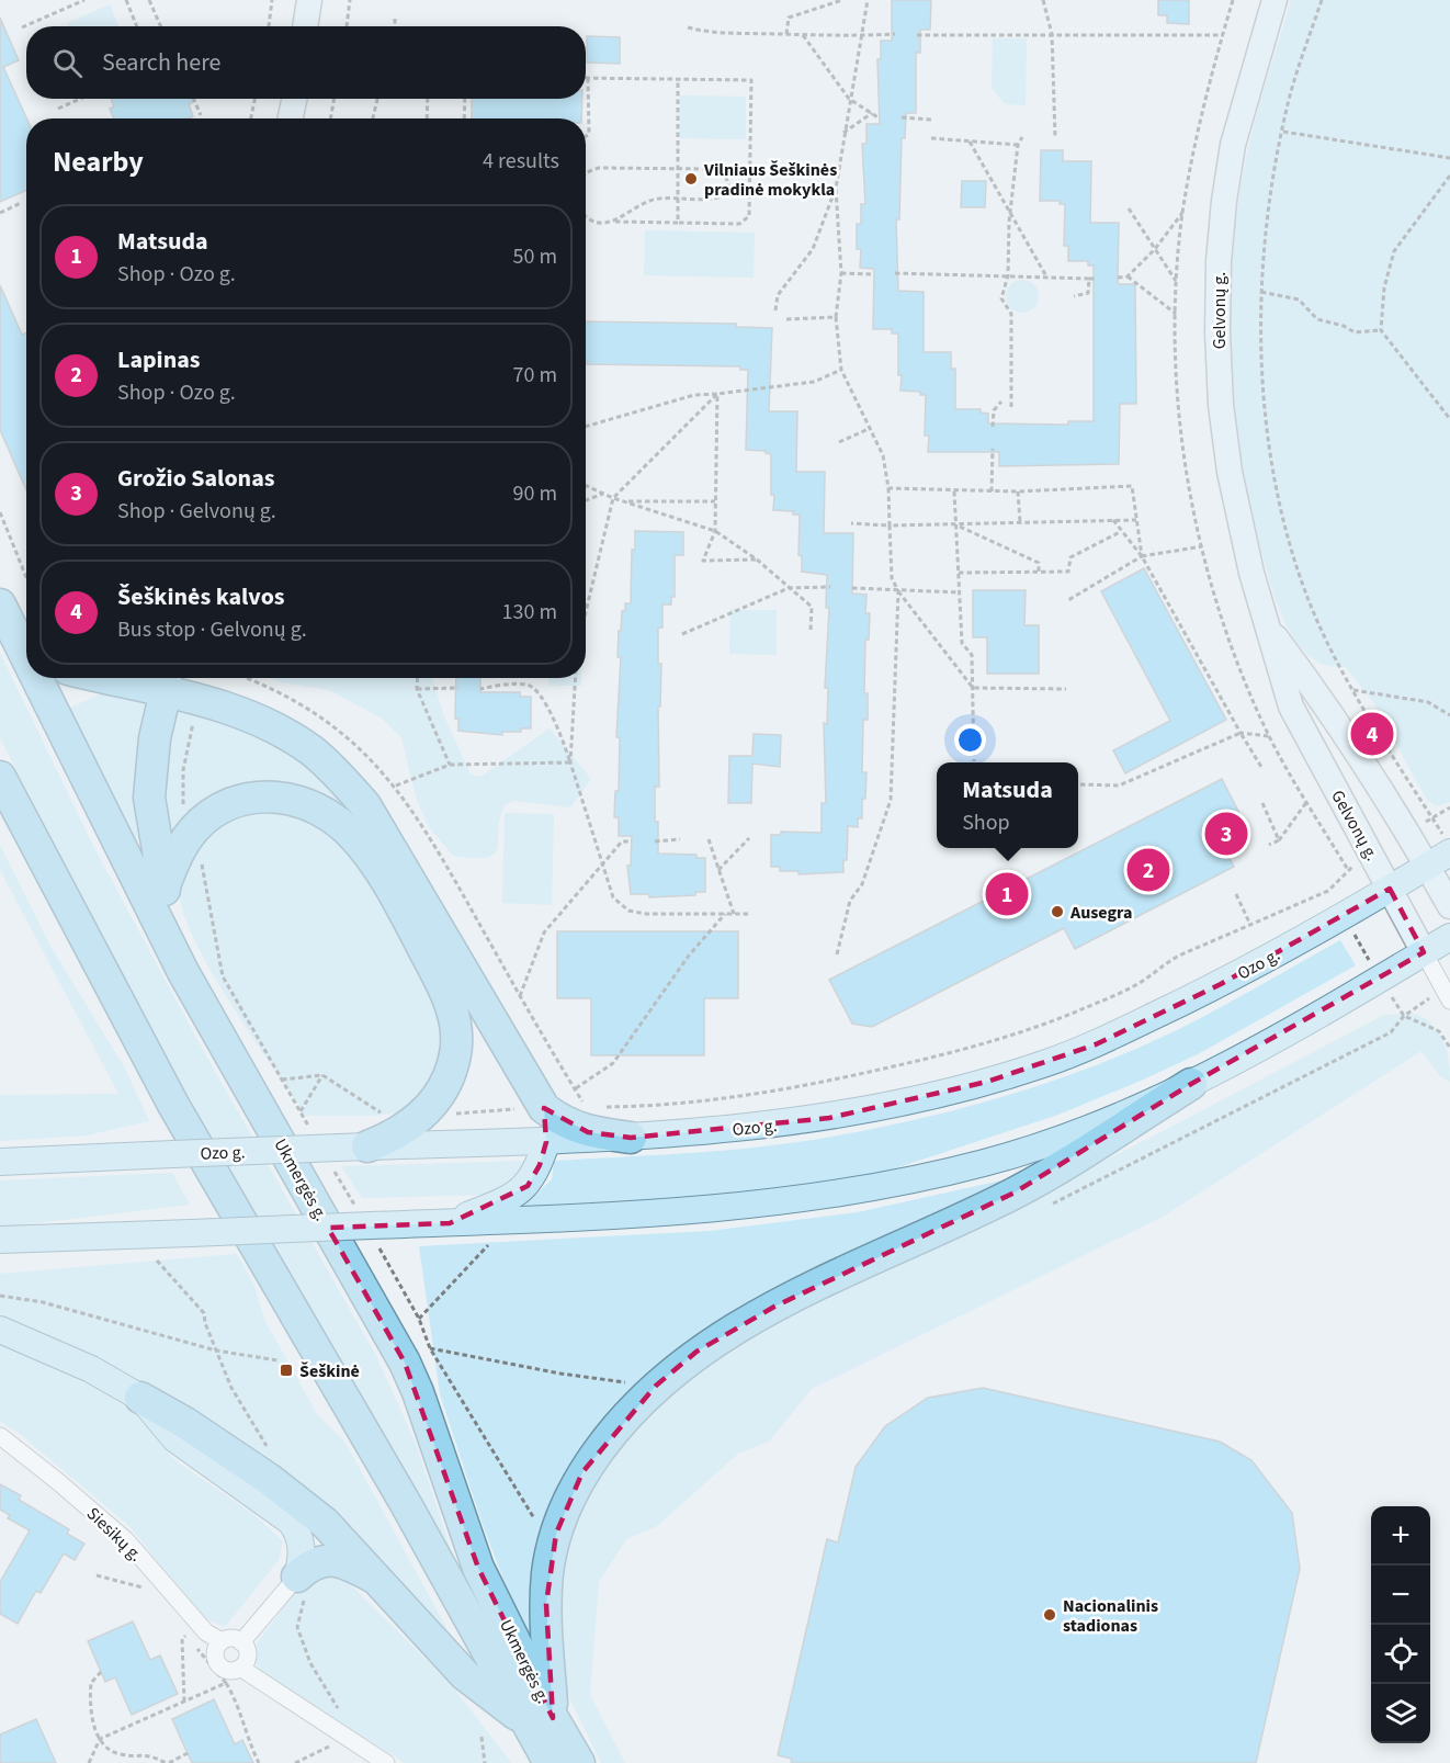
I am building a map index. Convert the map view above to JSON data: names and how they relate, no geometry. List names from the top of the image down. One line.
{"streets":{"highway":["Ukmergės g."],"main road":["Gelvonų g.","Ozo g."],"street":["Siesikų g."]},"crossings":[["Gelvonų g.","Ozo g."]],"places":{"other":["Vilniaus Šeškinės pradinė mokykla","Ausegra","Nacionalinis stadionas"],"transit":["Šeškinė"]},"page":{"search":"Search here","heading":["Nearby","4 results"],"list":[{"mark":"1","name":"Matsuda","note":"Shop · Ozo g.","value":"50 m"},{"mark":"2","name":"Lapinas","note":"Shop · Ozo g.","value":"70 m"},{"mark":"3","name":"Grožio Salonas","note":"Shop · Gelvonų g.","value":"90 m"},{"mark":"4","name":"Šeškinės kalvos","note":"Bus stop · Gelvonų g.","value":"130 m"}],"pins":["4","3","2","1"],"popup":["Matsuda","Shop"],"map_buttons":["+","−"]}}
